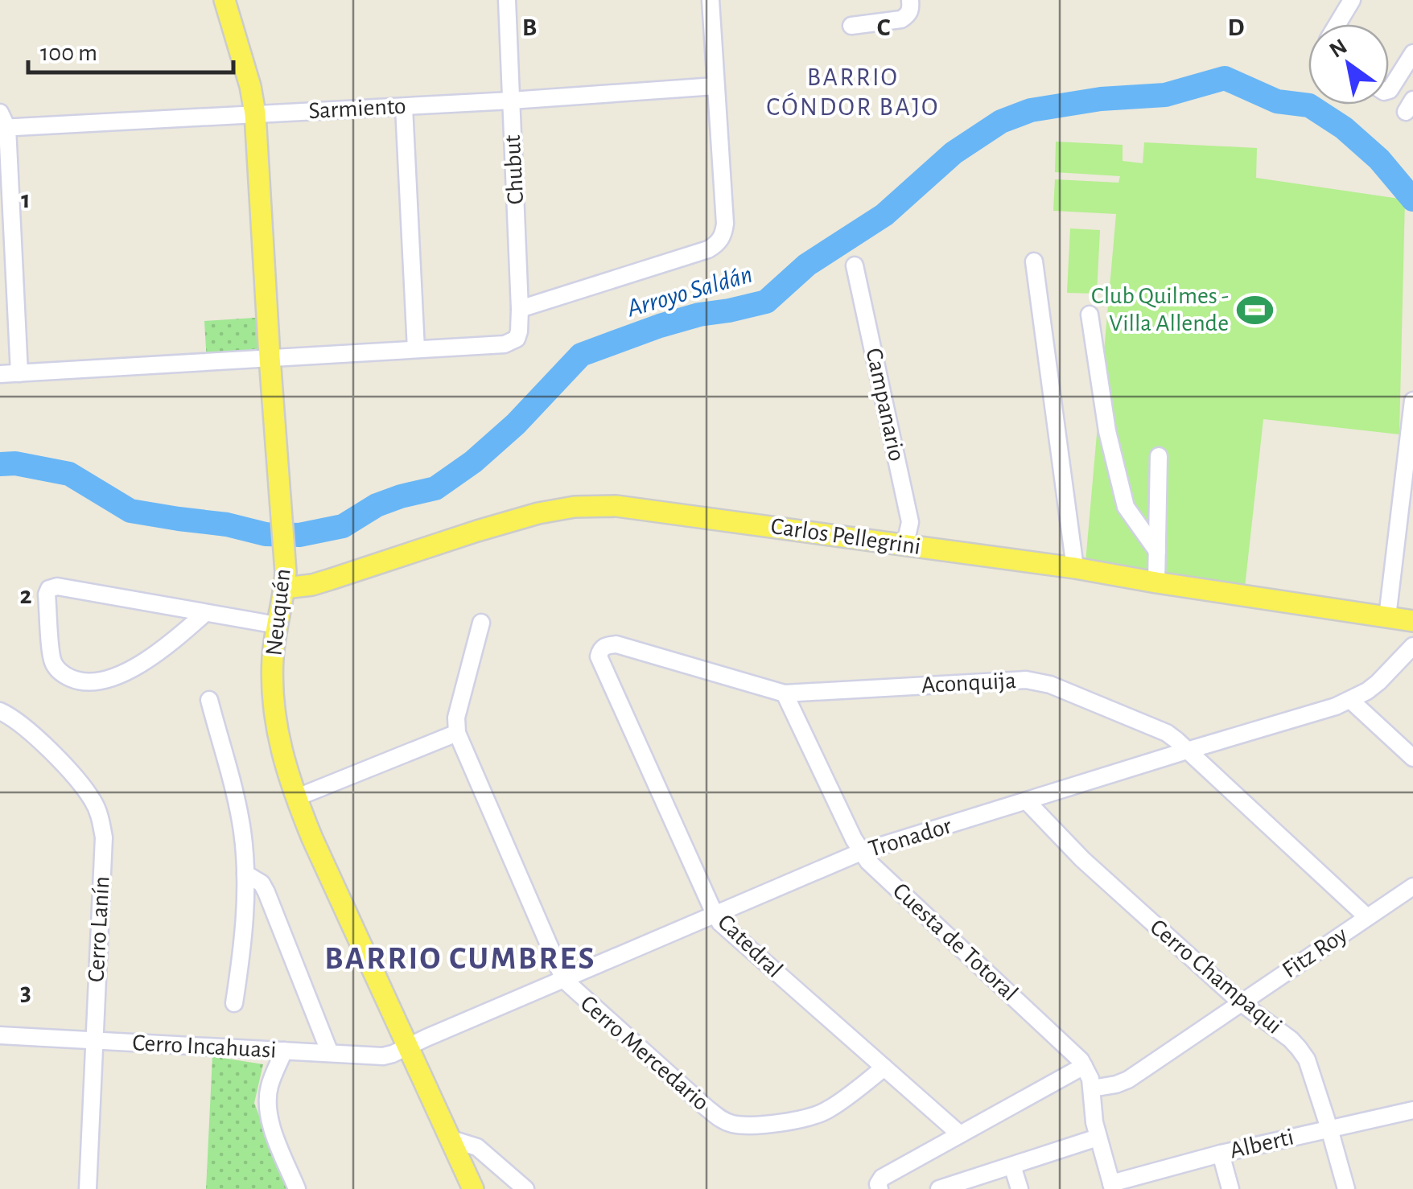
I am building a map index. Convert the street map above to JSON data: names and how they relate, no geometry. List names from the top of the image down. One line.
{"streets":{"main road":["Carlos Pellegrini","Neuquén"],"street":["Sarmiento","Chubut","Campanario","Aconquija","Tronador","Cerro Lanín","Cuesta de Totoral","Catedral","Fitz Roy","Cerro Champaqui","Cerro Incahuasi","Cerro Mercedario","Alberti"]},"crossings":[["Sarmiento","Chubut"],["Sarmiento","Neuquén"],["Campanario","Carlos Pellegrini"],["Carlos Pellegrini","Neuquén"],["Neuquén","Tronador"],["Neuquén","Cerro Incahuasi"],["Aconquija","Tronador"],["Aconquija","Cuesta de Totoral"],["Aconquija","Catedral"],["Aconquija","Fitz Roy"],["Tronador","Cuesta de Totoral"],["Tronador","Catedral"],["Tronador","Cerro Champaqui"],["Tronador","Cerro Incahuasi"],["Tronador","Cerro Mercedario"],["Cerro Lanín","Cerro Incahuasi"],["Cuesta de Totoral","Fitz Roy"],["Cuesta de Totoral","Alberti"],["Catedral","Cerro Mercedario"],["Fitz Roy","Cerro Champaqui"],["Cerro Champaqui","Alberti"]],"districts":["BARRIO CÓNDOR BAJO","BARRIO CUMBRES"],"water":["Arroyo Saldán"],"places":{"sports":["Club Quilmes - Villa Allende"]},"scale_bar":"100 m","north":"top left","grid":{"columns":["B","C","D"],"rows":["1","2","3"]}}
